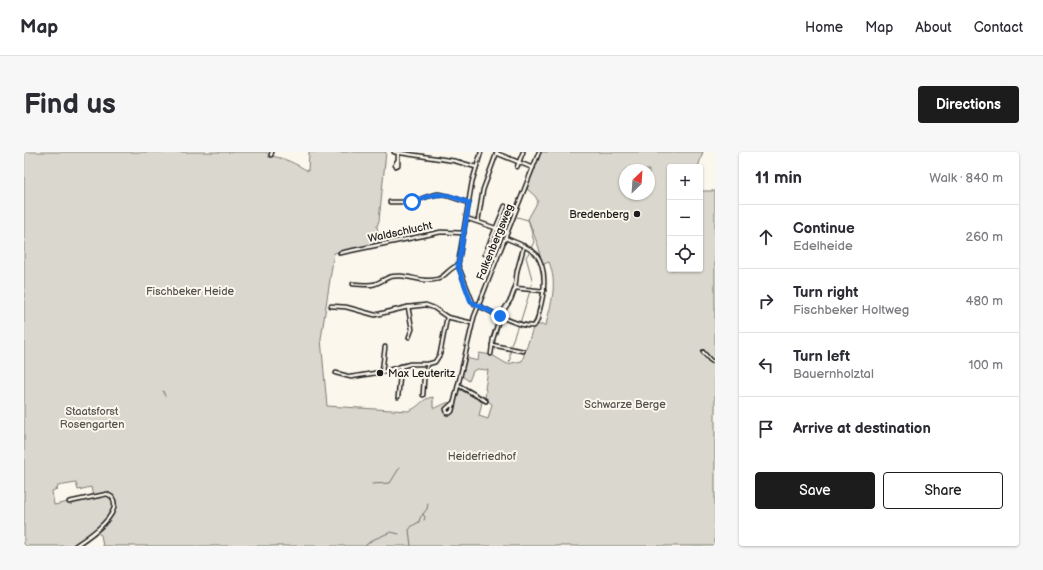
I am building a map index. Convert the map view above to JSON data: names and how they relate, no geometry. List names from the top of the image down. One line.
{"streets":{"street":["Waldschlucht","Falkenbergsweg"]},"parks":["Fischbeker Heide","Schwarze Berge","Staatsforst Rosengarten","Heidefriedhof"],"places":["Bredenberg","Max Leuteritz"],"north":"top right","page":{"header":"Map","nav":["Home","Map","About","Contact"],"buttons":["Directions",["Save","Share"]],"title":"Find us","heading":["11 min","Walk · 840 m"],"map_buttons":["+","−"],"list":[["Continue","Edelheide","260 m"],["Turn right","Fischbeker Holtweg","480 m"],["Turn left","Bauernholztal","100 m"],"Arrive at destination"]}}
